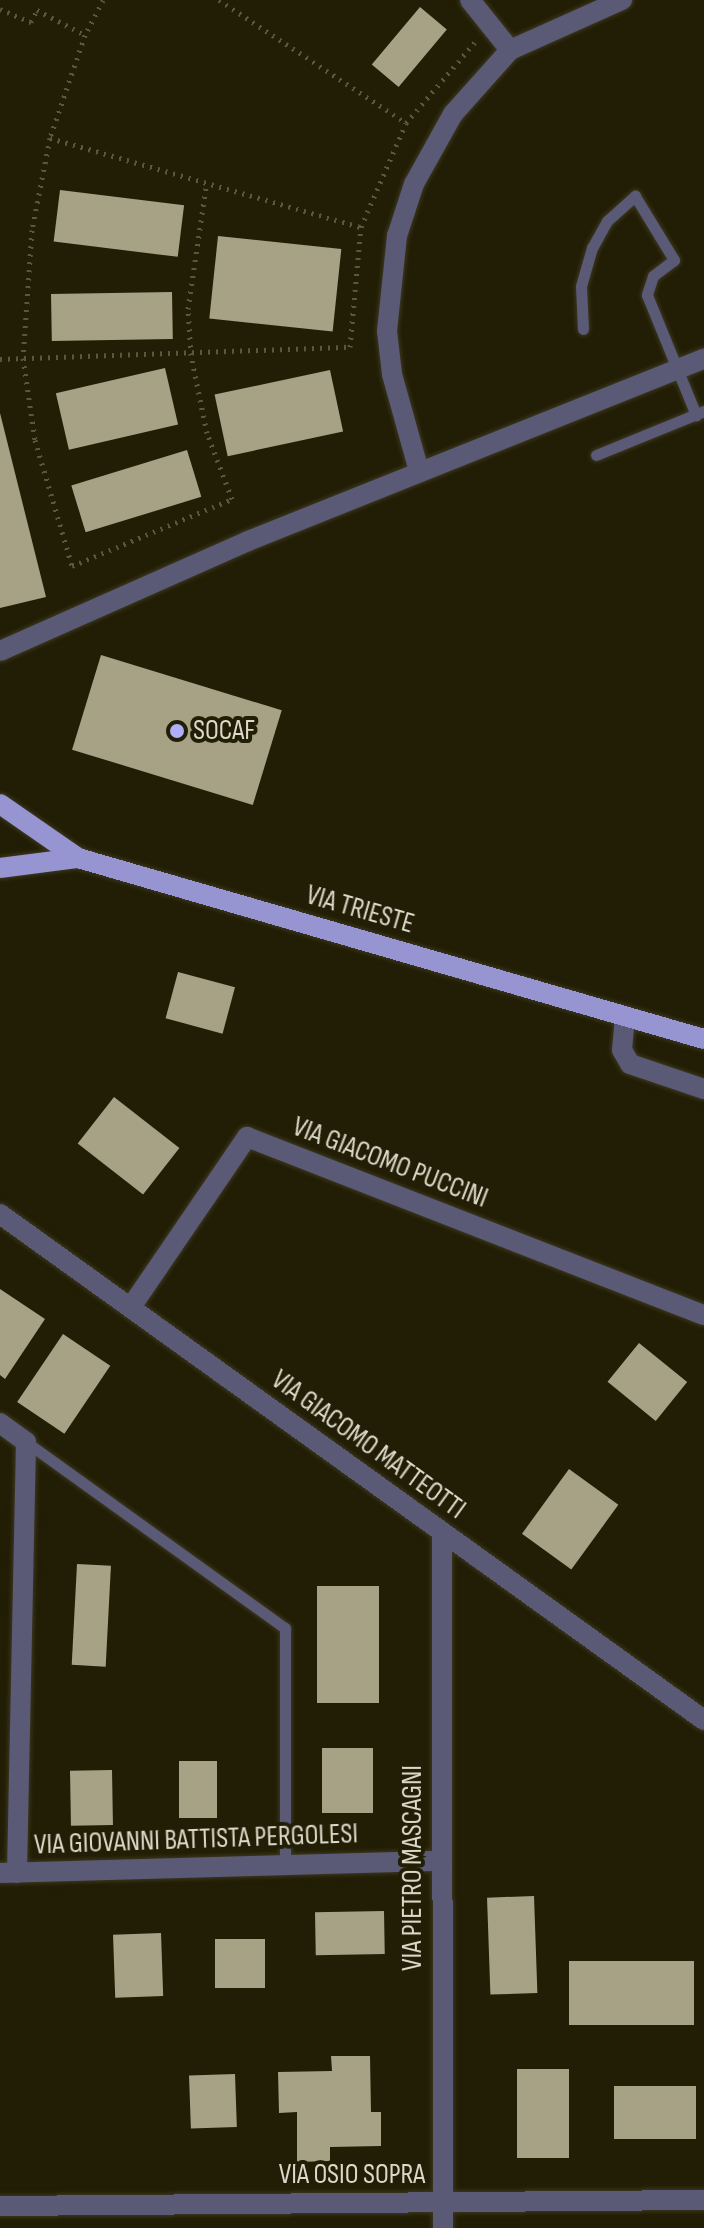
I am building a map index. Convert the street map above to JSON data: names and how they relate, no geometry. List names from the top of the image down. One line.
{"streets":{"main road":["VIA TRIESTE"],"street":["VIA GIACOMO PUCCINI","VIA GIACOMO MATTEOTTI","VIA GIOVANNI BATTISTA PERGOLESI","VIA PIETRO MASCAGNI","VIA OSIO SOPRA"]},"crossings":[["VIA GIACOMO PUCCINI","VIA GIACOMO MATTEOTTI"],["VIA GIACOMO MATTEOTTI","VIA PIETRO MASCAGNI"],["VIA GIOVANNI BATTISTA PERGOLESI","VIA PIETRO MASCAGNI"],["VIA PIETRO MASCAGNI","VIA OSIO SOPRA"]],"places":["SOCAF"]}
